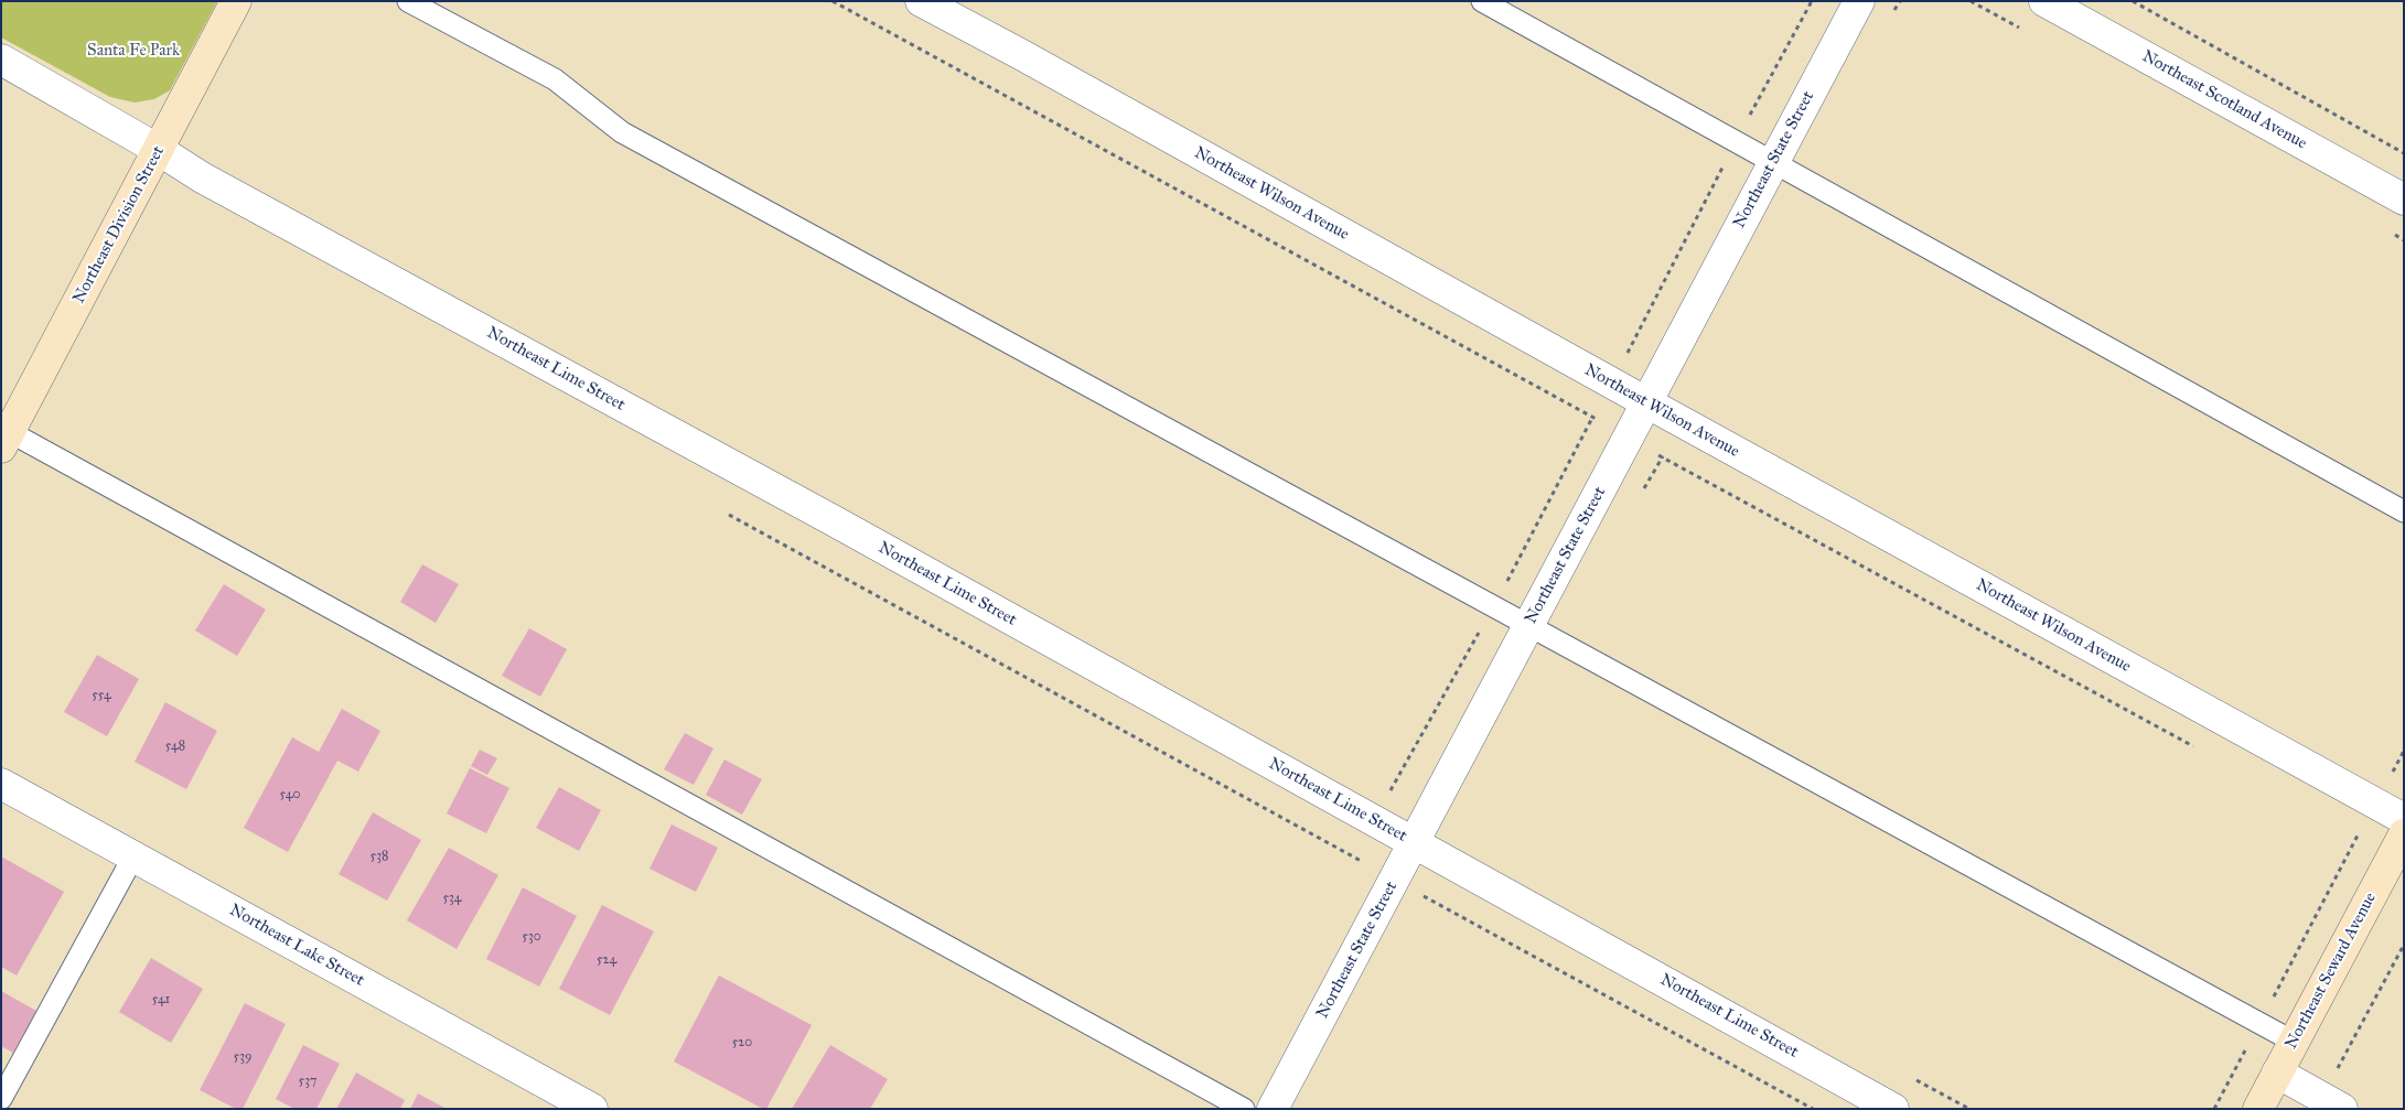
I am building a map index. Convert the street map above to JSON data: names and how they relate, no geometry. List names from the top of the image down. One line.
{"streets":{"street":["Northeast Scotland Avenue","Northeast State Street","Northeast Wilson Avenue","Northeast Division Street","Northeast Lime Street","Northeast Lake Street","Northeast Seward Avenue"]},"crossings":[["Northeast State Street","Northeast Wilson Avenue"],["Northeast State Street","Northeast Lime Street"],["Northeast Division Street","Northeast Lime Street"]],"parks":["Santa Fe Park"],"house_numbers":["554","548","540","538","534","530","524","541","520","539","537"]}
